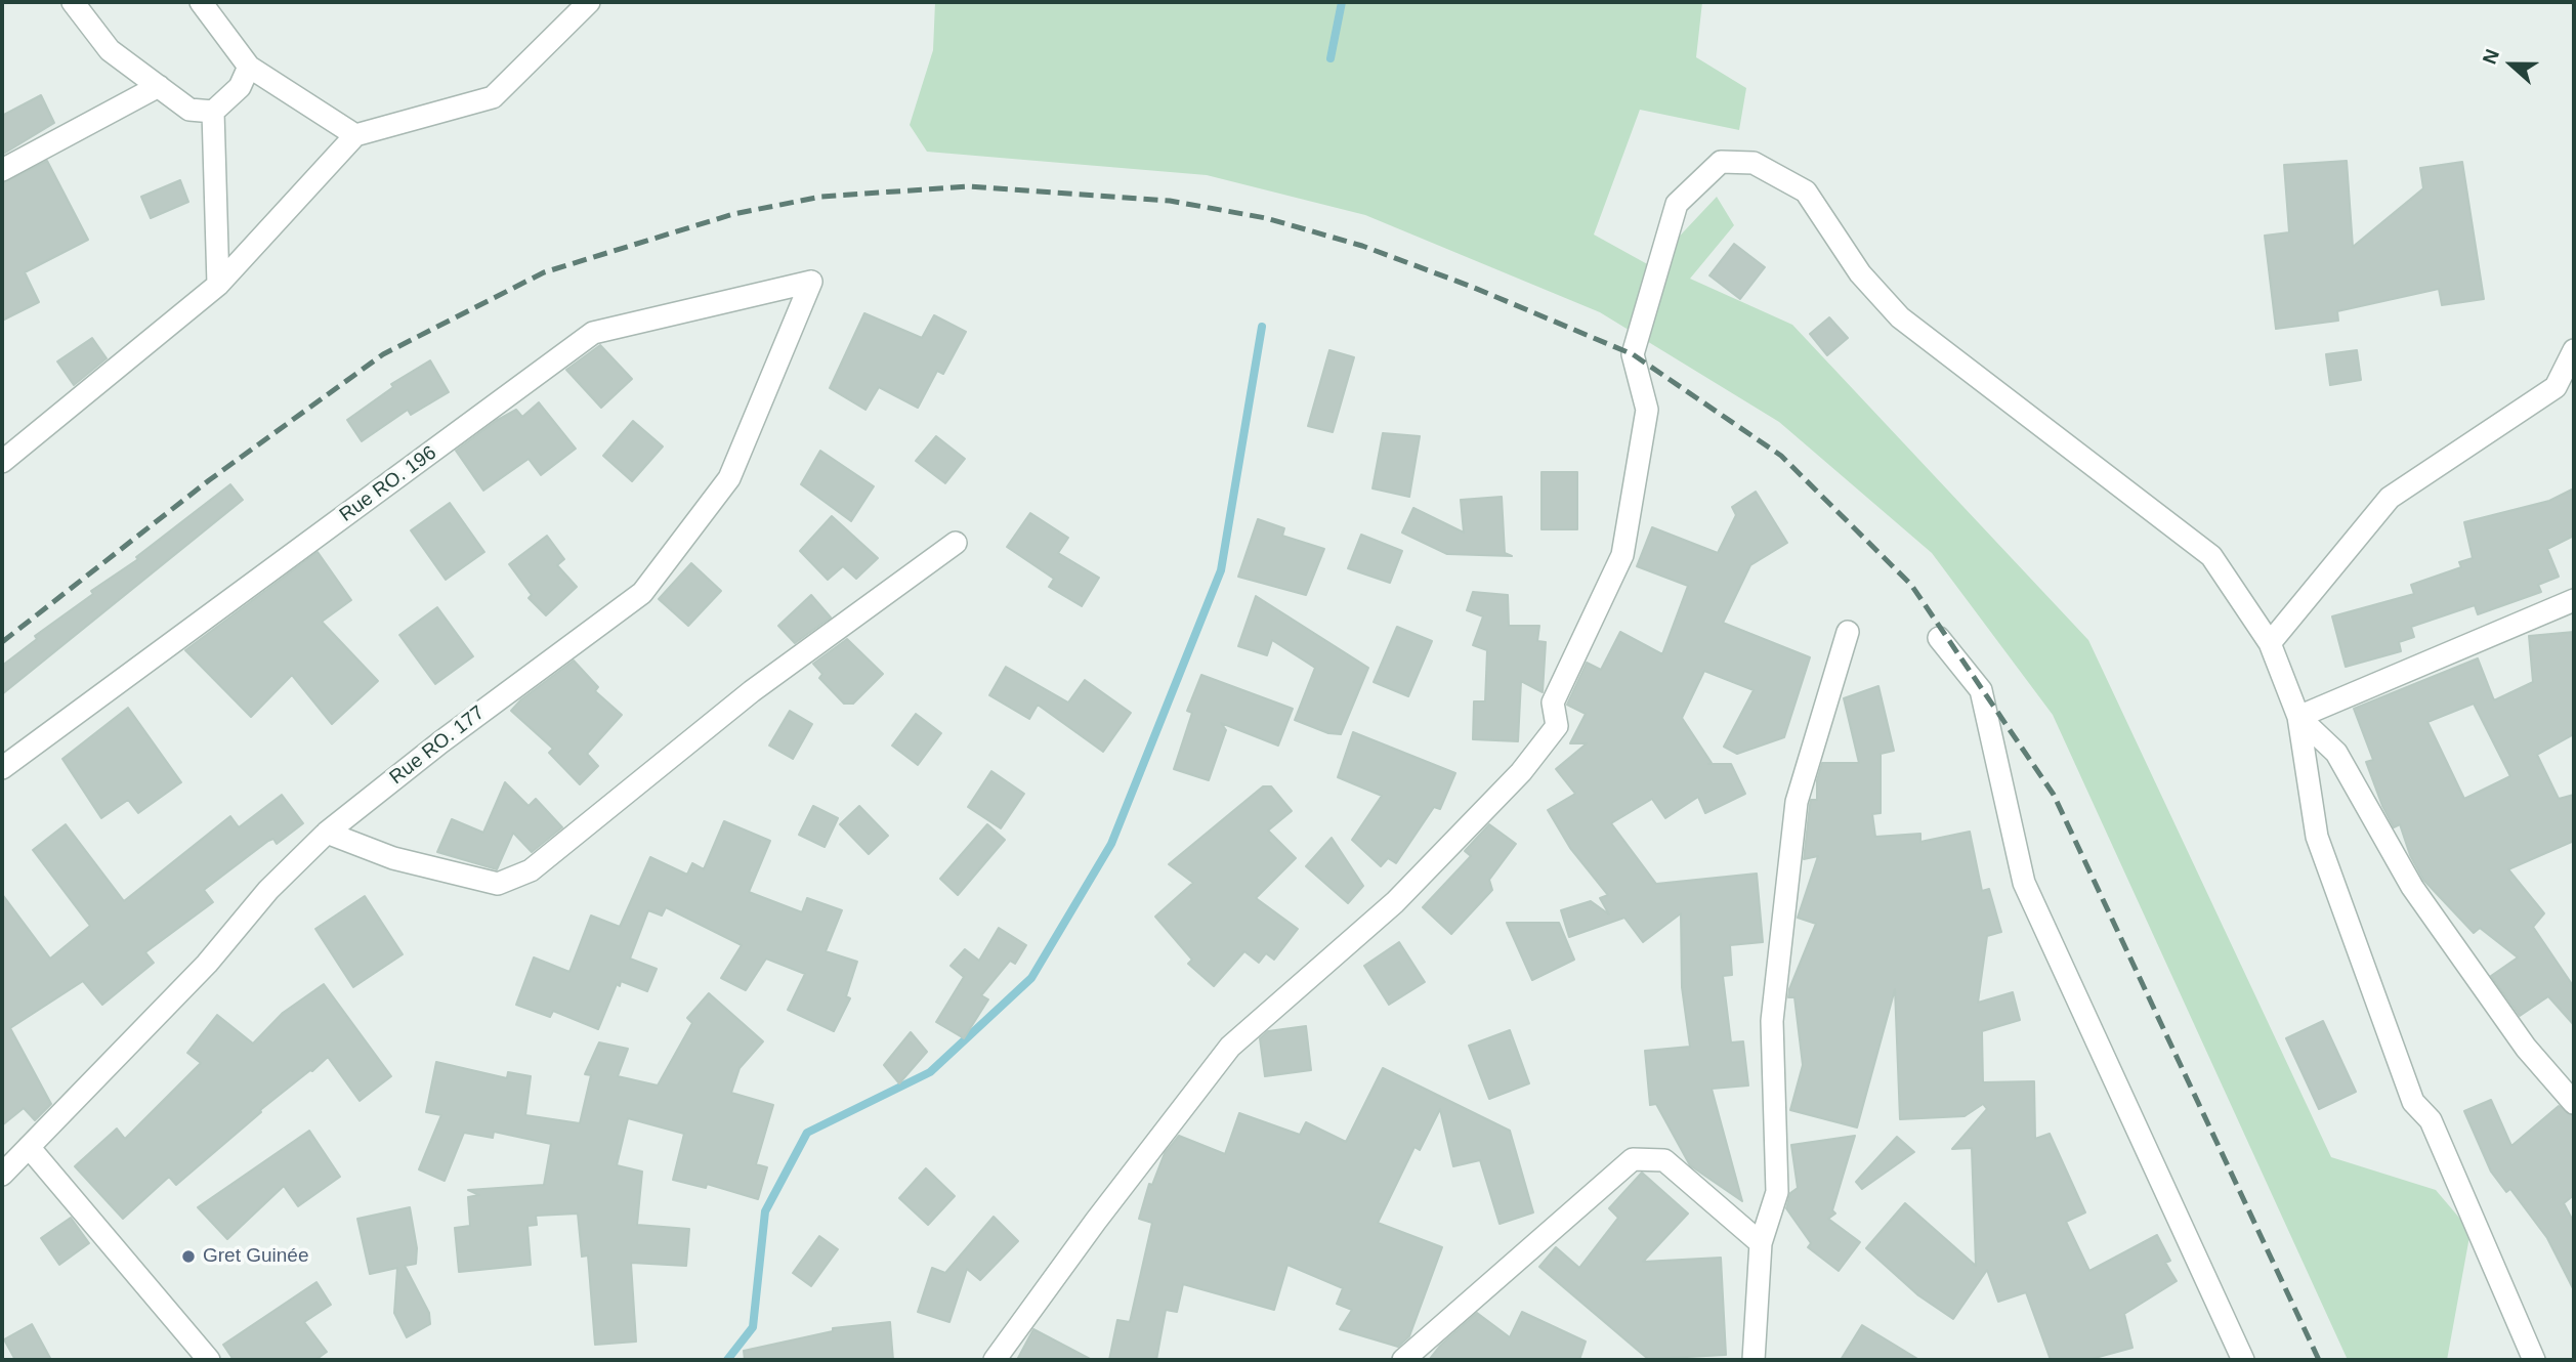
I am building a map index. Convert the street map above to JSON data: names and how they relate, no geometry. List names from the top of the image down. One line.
{"streets":{"street":["Rue RO. 196","Rue RO. 177"]},"crossings":[["Rue RO. 196","Rue RO. 177"]],"places":["Gret Guinée"],"north":"left"}
